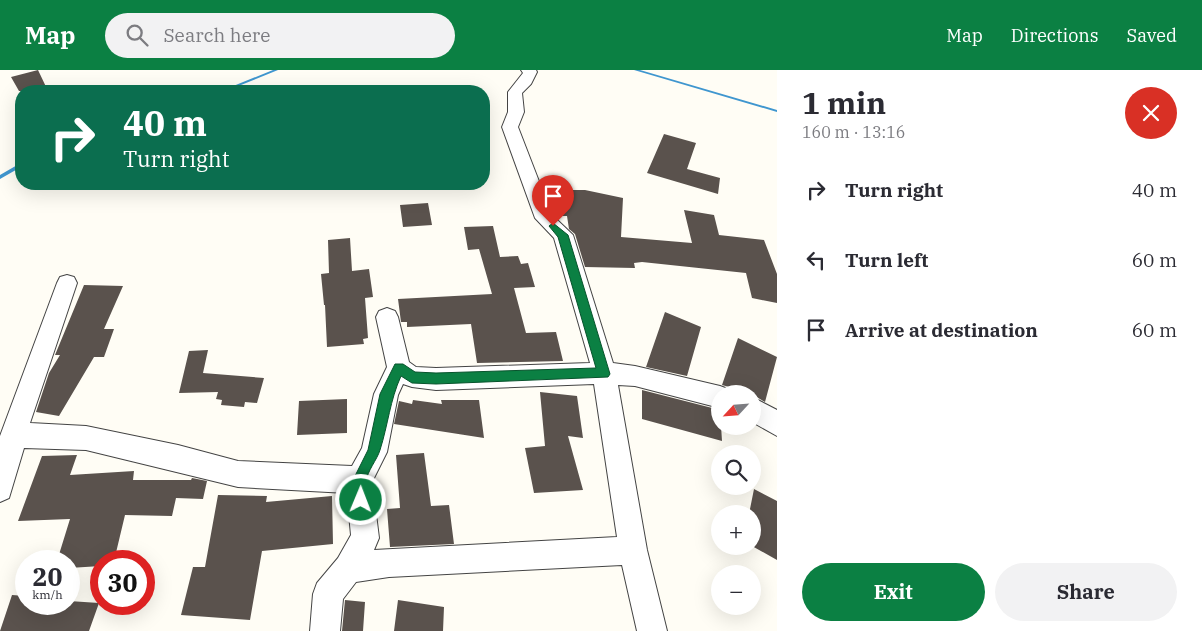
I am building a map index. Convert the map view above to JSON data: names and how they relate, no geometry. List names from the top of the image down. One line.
{"north":"bottom left","page":{"header":"Map","search":"Search here","nav":["Map","Directions","Saved"],"heading":["1 min","160 m · 13:16"],"turn":["40 m","Turn right"],"list":[{"name":"Turn right","value":"40 m"},{"name":"Turn left","value":"60 m"},{"name":"Arrive at destination","value":"60 m"}],"map_buttons":["+","−"],"speed":"20 km/h","limit":"30","buttons":["Exit","Share"]}}
